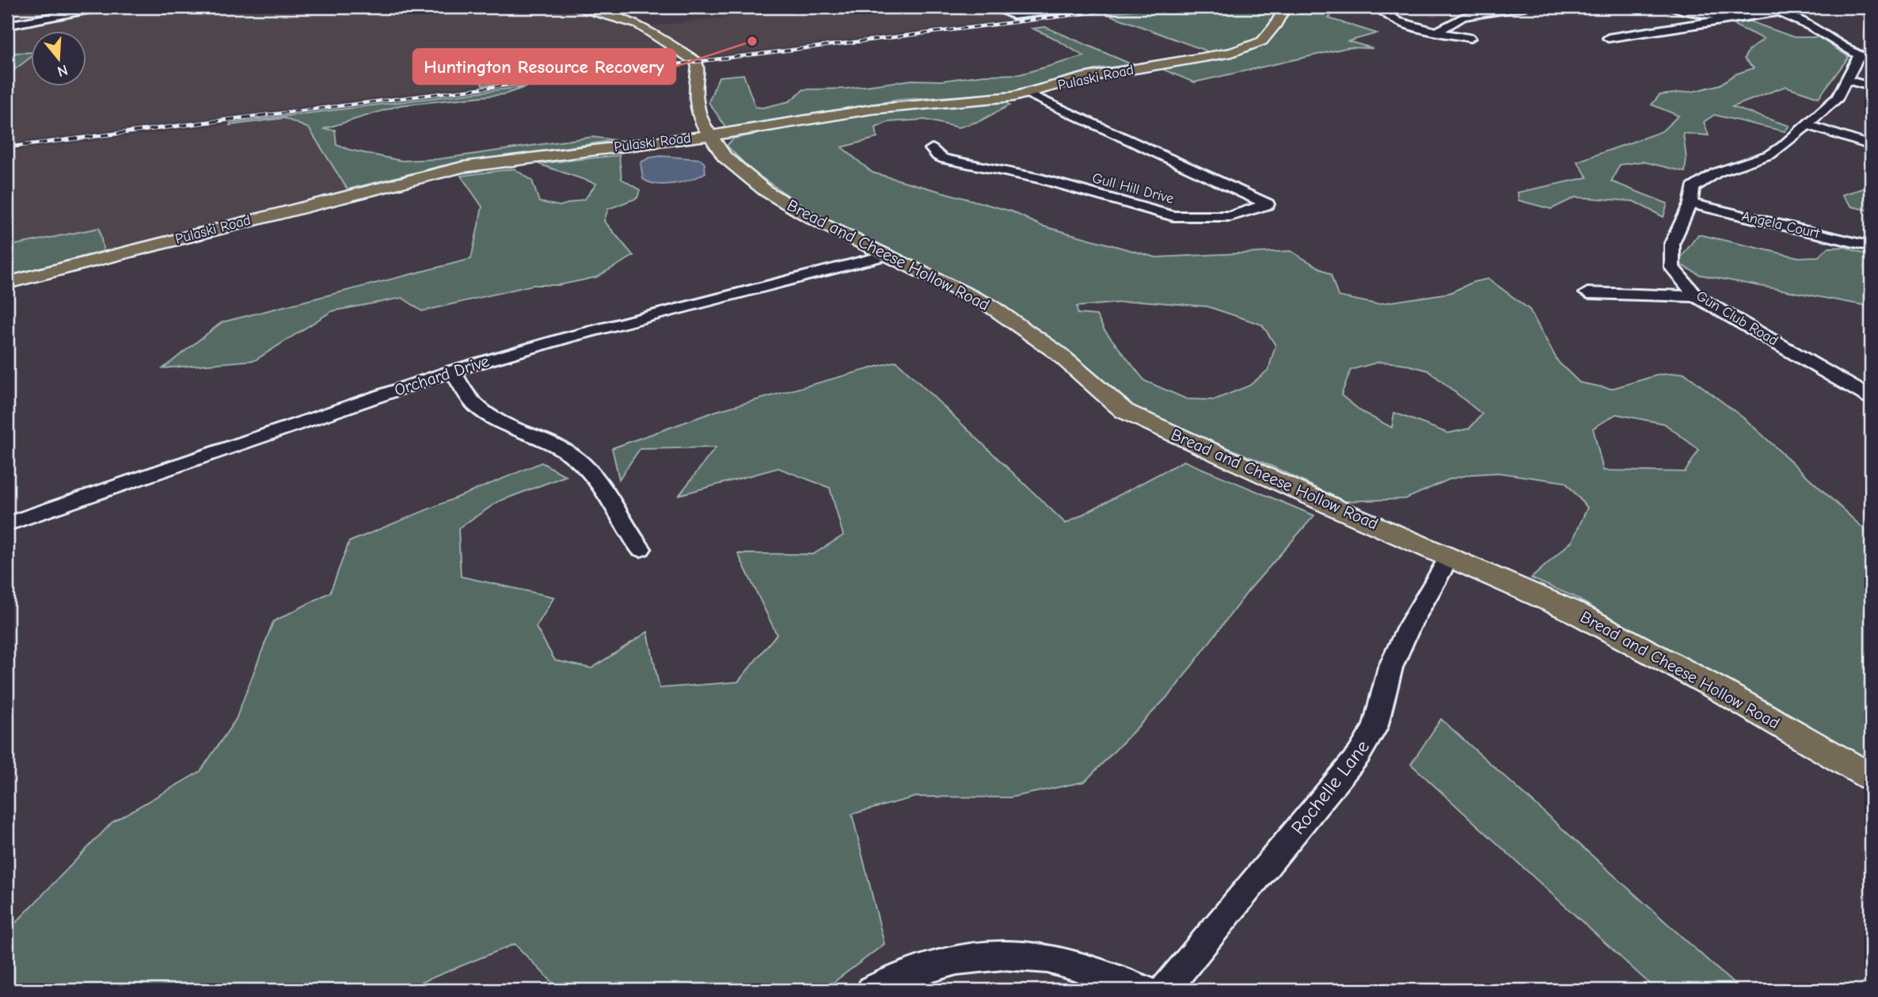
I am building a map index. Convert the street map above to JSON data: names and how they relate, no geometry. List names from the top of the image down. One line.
{"streets":{"main road":["Pulaski Road","Bread and Cheese Hollow Road"],"street":["Gull Hill Drive","Angela Court","Gun Club Road","Orchard Drive","Rochelle Lane"]},"crossings":[["Pulaski Road","Gull Hill Drive"],["Pulaski Road","Bread and Cheese Hollow Road"],["Angela Court","Gun Club Road"],["Bread and Cheese Hollow Road","Orchard Drive"],["Bread and Cheese Hollow Road","Rochelle Lane"]],"places":["Huntington Resource Recovery"],"north":"bottom"}
